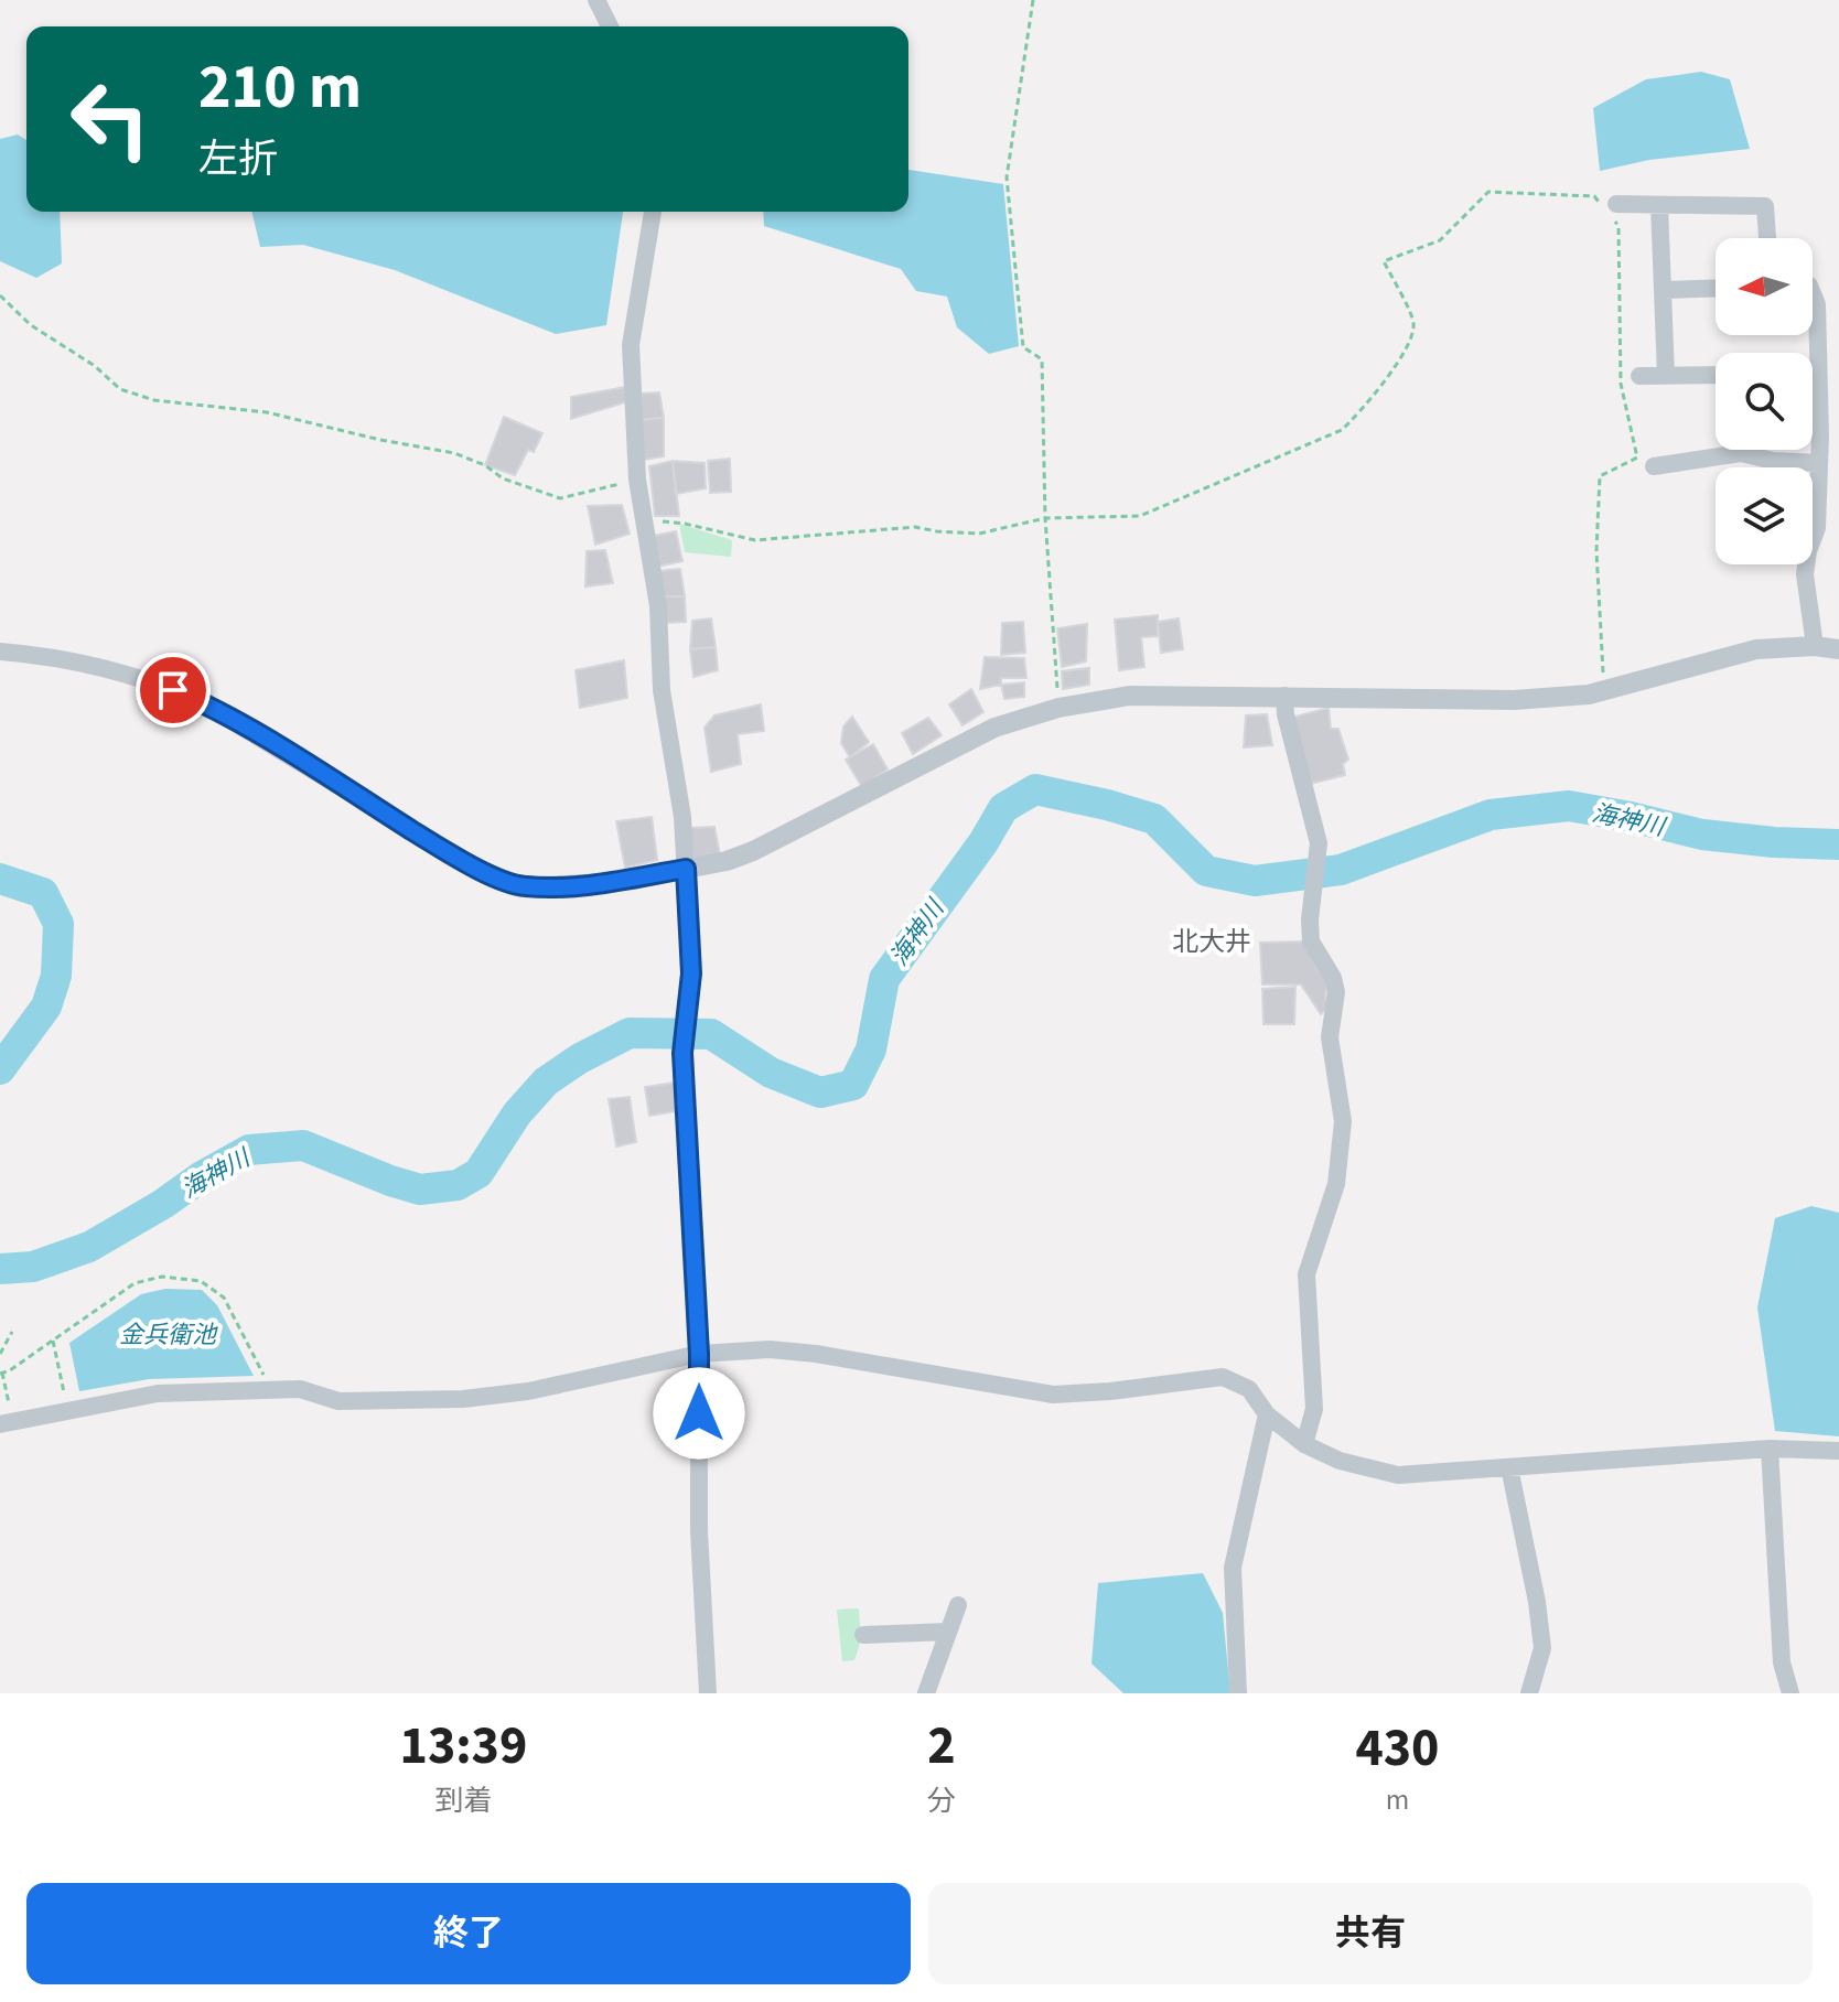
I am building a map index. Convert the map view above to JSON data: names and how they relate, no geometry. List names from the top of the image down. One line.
{"districts":["北大井"],"water":["海神川","金兵衛池"],"north":"left","page":{"turn":["210 m","左折"],"eta":["13:39","到着","2","分","430","m"],"buttons":["終了","共有"]}}
